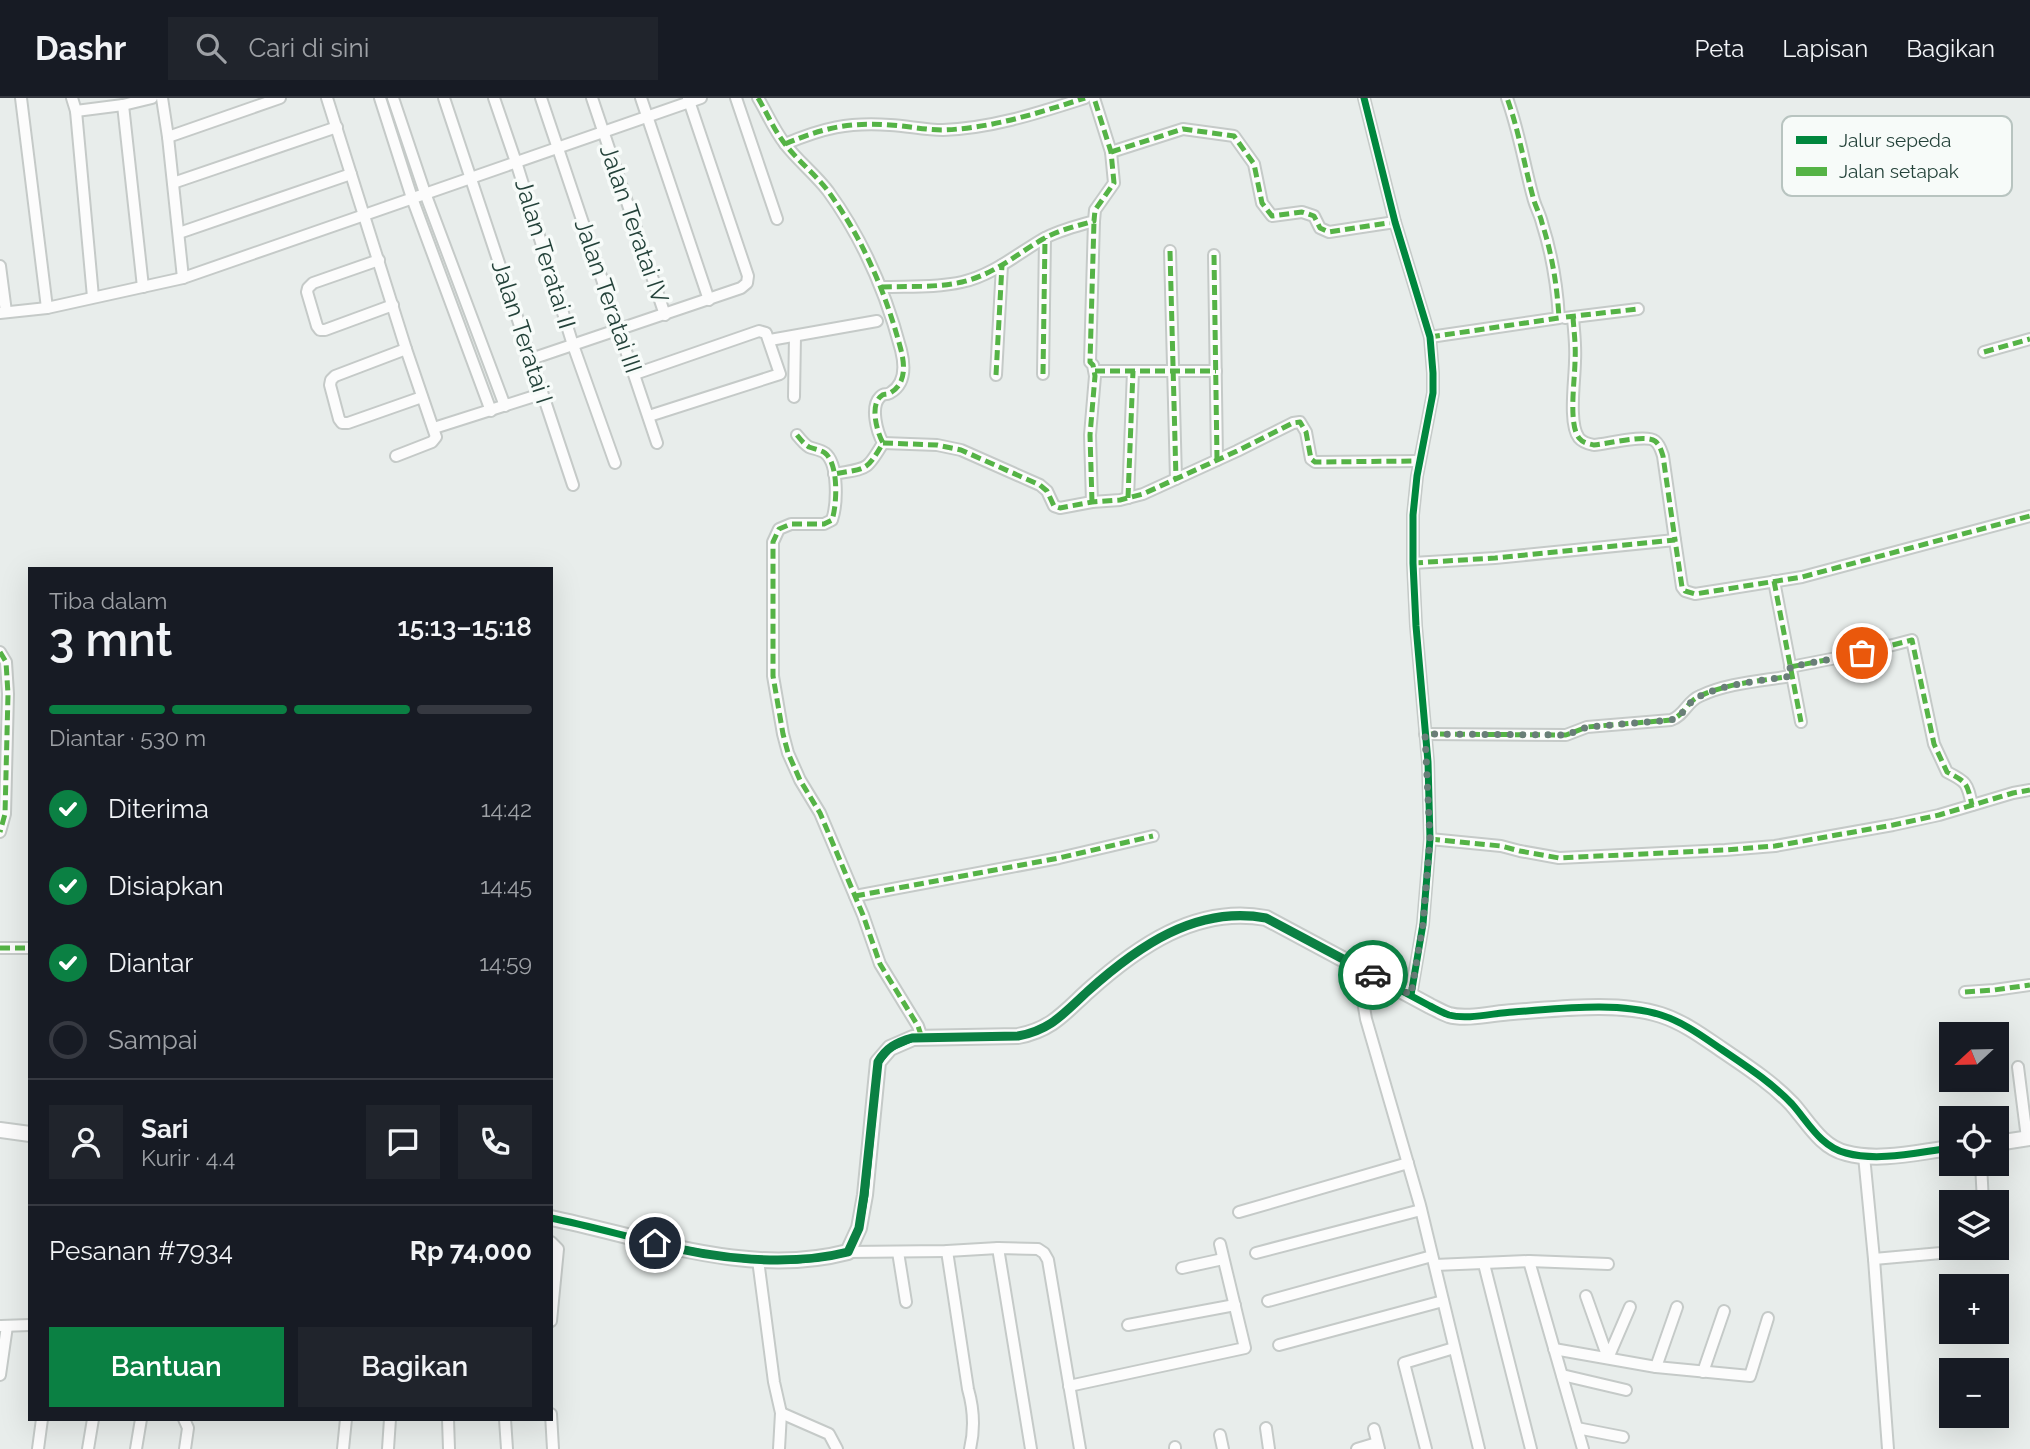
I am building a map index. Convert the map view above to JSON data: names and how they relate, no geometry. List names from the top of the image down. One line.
{"streets":{"street":["Jalan Teratai IV","Jalan Teratai II","Jalan Teratai III","Jalan Teratai I"]},"legend":["Jalur sepeda","Jalan setapak"],"north":"left","page":{"header":"Dashr","search":"Cari di sini","nav":["Peta","Lapisan","Bagikan"],"heading":["3 mnt","Tiba dalam","15:13–15:18"],"panel":["Sari","Kurir · 4.4","Pesanan #7934","Rp 74,000"],"bar":"Diantar · 530 m","list":[["Diterima","14:42"],["Disiapkan","14:45"],["Diantar","14:59"],"Sampai"],"map_buttons":["+","−"],"buttons":["Bantuan","Bagikan"]}}
